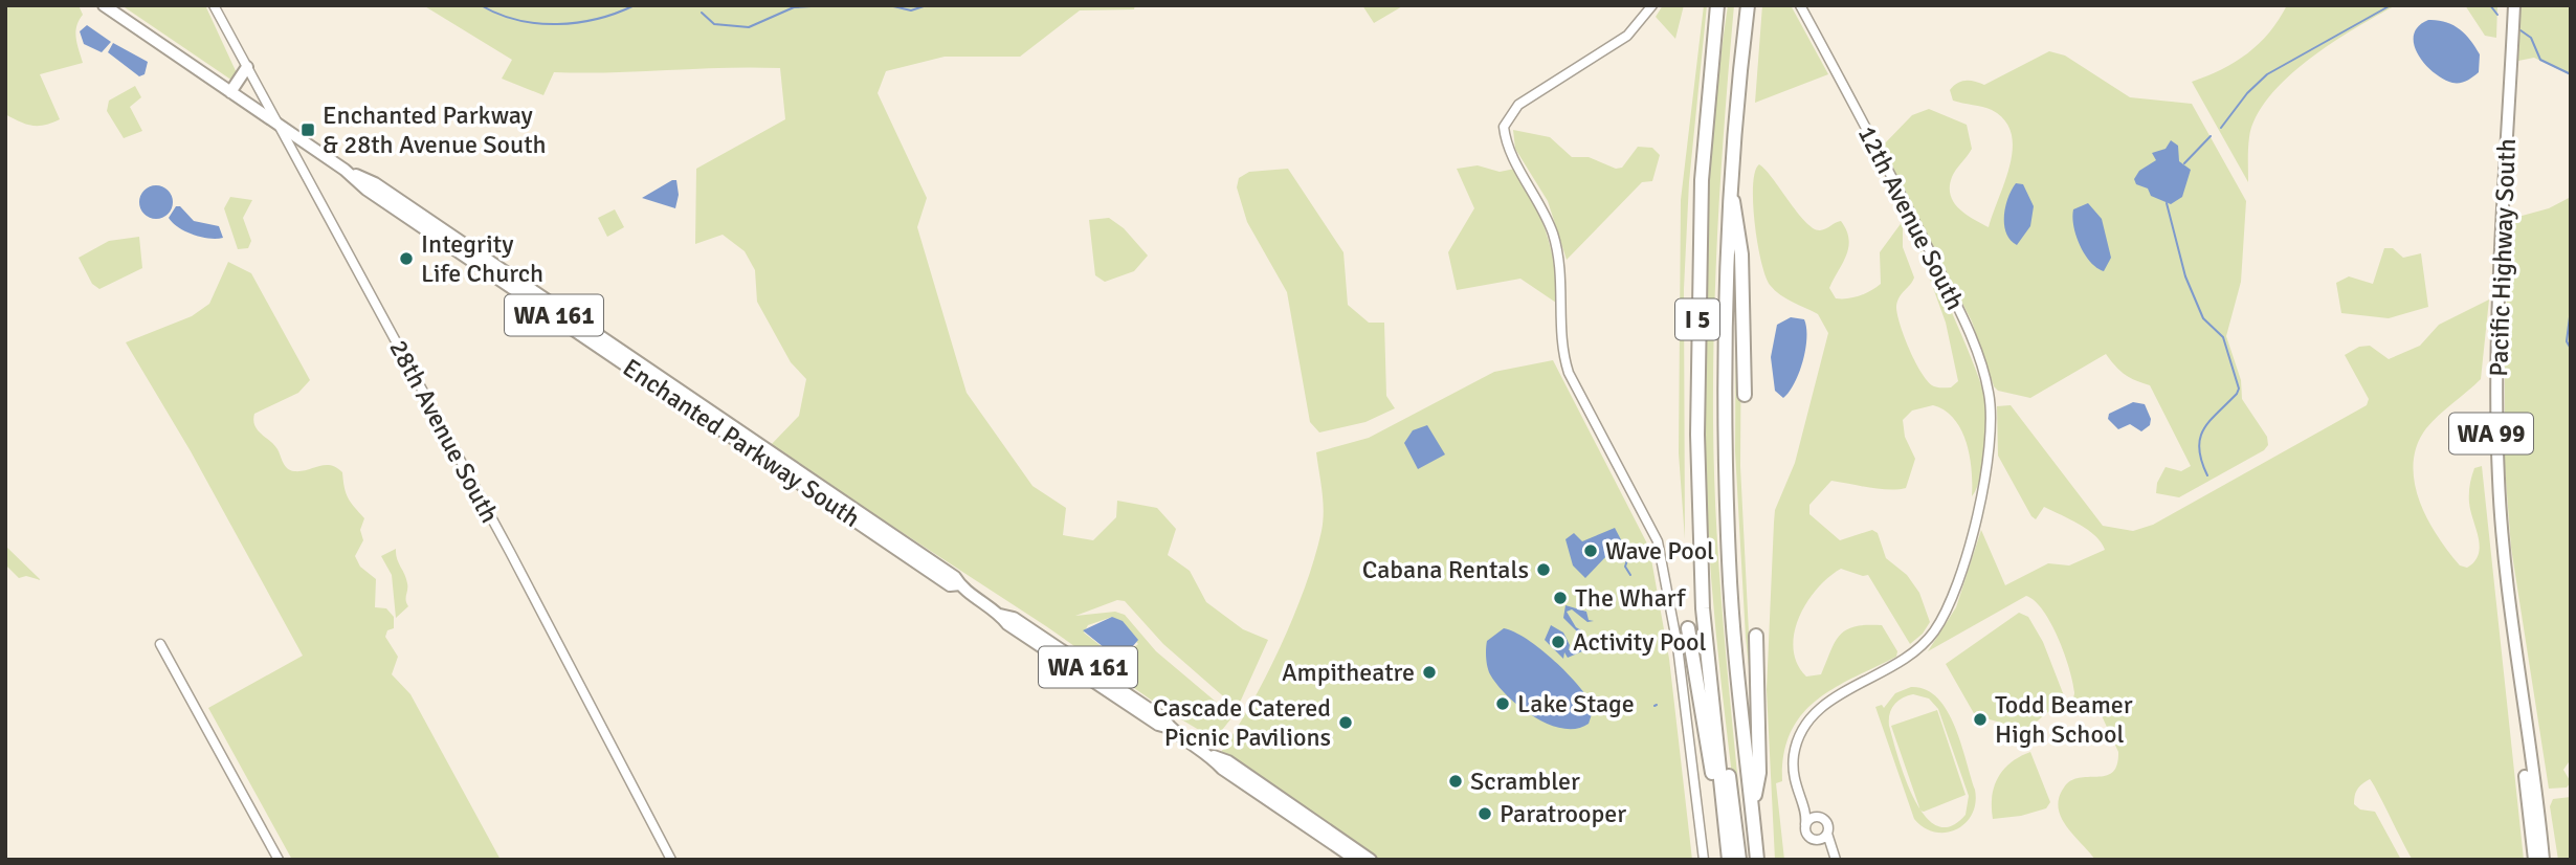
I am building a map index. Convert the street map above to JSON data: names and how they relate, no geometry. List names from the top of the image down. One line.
{"streets":{"highway":["I 5"],"main road":["Pacific Highway South","WA 161","WA 99","Enchanted Parkway South"],"street":["12th Avenue South","28th Avenue South"]},"crossings":[["28th Avenue South","Enchanted Parkway South"]],"places":{"transit":["Enchanted Parkway & 28th Avenue South"],"other":["Integrity Life Church","Wave Pool","Cabana Rentals","The Wharf","Activity Pool","Ampitheatre","Lake Stage","Todd Beamer High School","Cascade Catered Picnic Pavilions","Scrambler","Paratrooper"]}}
